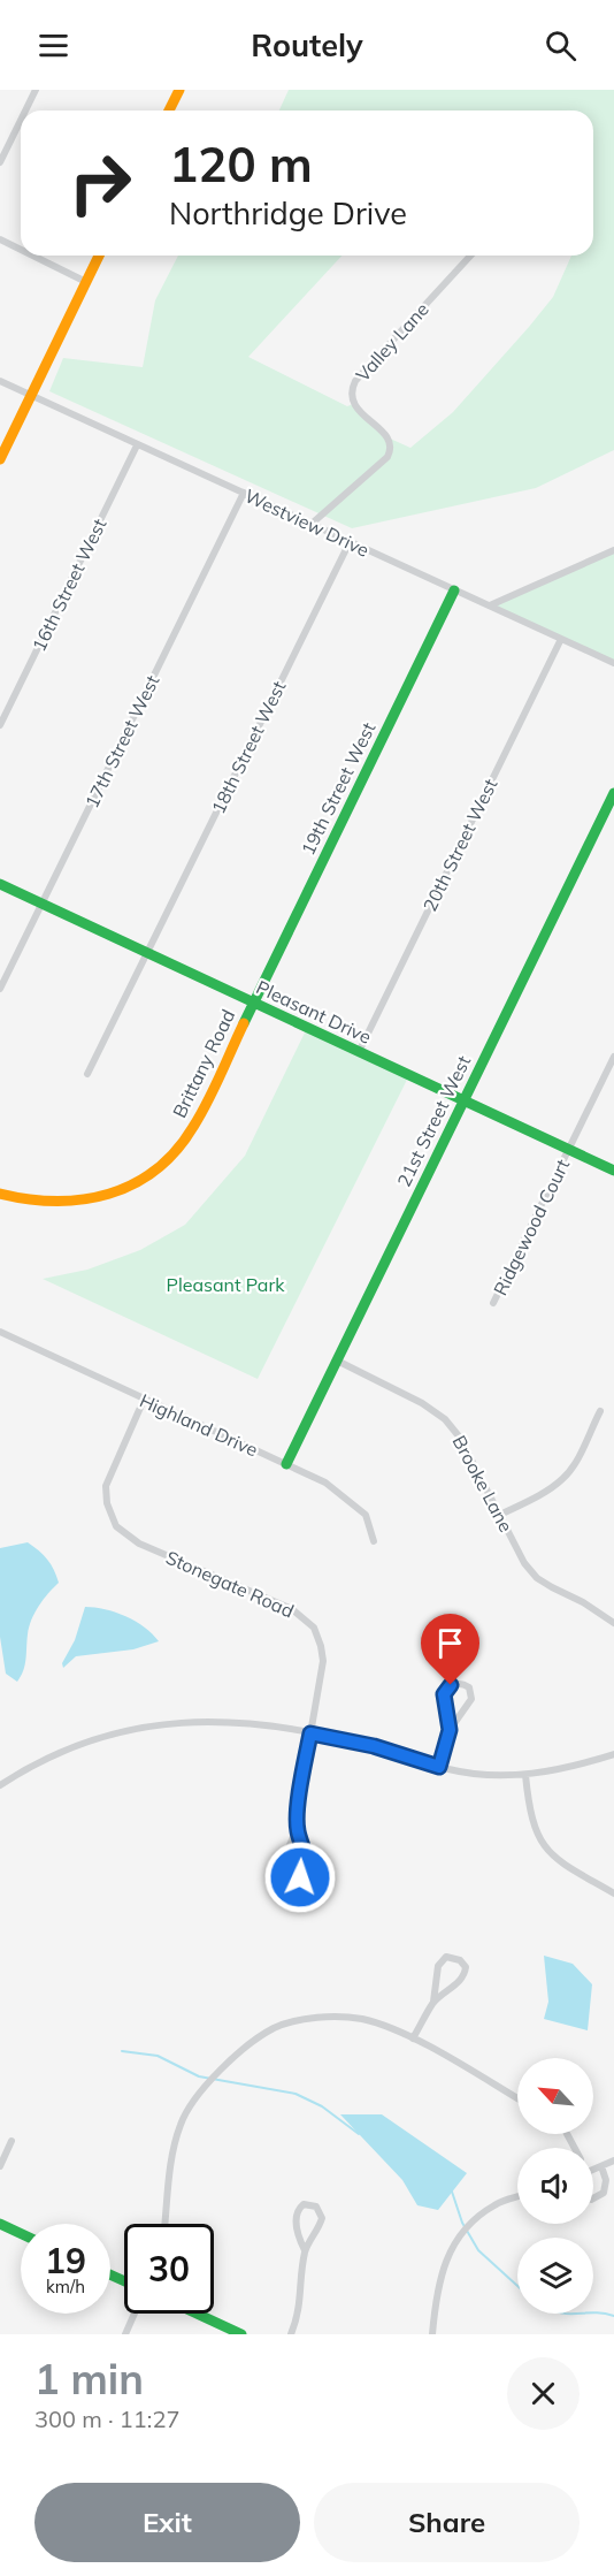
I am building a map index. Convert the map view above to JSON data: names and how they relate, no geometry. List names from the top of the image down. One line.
{"streets":{"street":["Valley Lane","Westview Drive","16th Street West","17th Street West","18th Street West","19th Street West","20th Street West","Pleasant Drive","Brittany Road","21st Street West","Ridgewood Court","Highland Drive","Brooke Lane","Stonegate Road"]},"crossings":[["Valley Lane","Westview Drive"],["Westview Drive","16th Street West"],["Westview Drive","17th Street West"],["Westview Drive","18th Street West"],["Westview Drive","19th Street West"],["Westview Drive","20th Street West"],["17th Street West","Pleasant Drive"],["18th Street West","Pleasant Drive"],["19th Street West","Pleasant Drive"],["19th Street West","Brittany Road"],["20th Street West","Pleasant Drive"],["Pleasant Drive","Brittany Road"],["Pleasant Drive","21st Street West"],["Pleasant Drive","Ridgewood Court"],["21st Street West","Highland Drive"],["21st Street West","Brooke Lane"],["Highland Drive","Stonegate Road"]],"parks":["Pleasant Park"],"north":"top left","page":{"header":"Routely","turn":["120 m","Northridge Drive"],"speed":"19 km/h","limit":"30","heading":["1 min","300 m · 11:27"],"buttons":["Exit","Share"]}}
